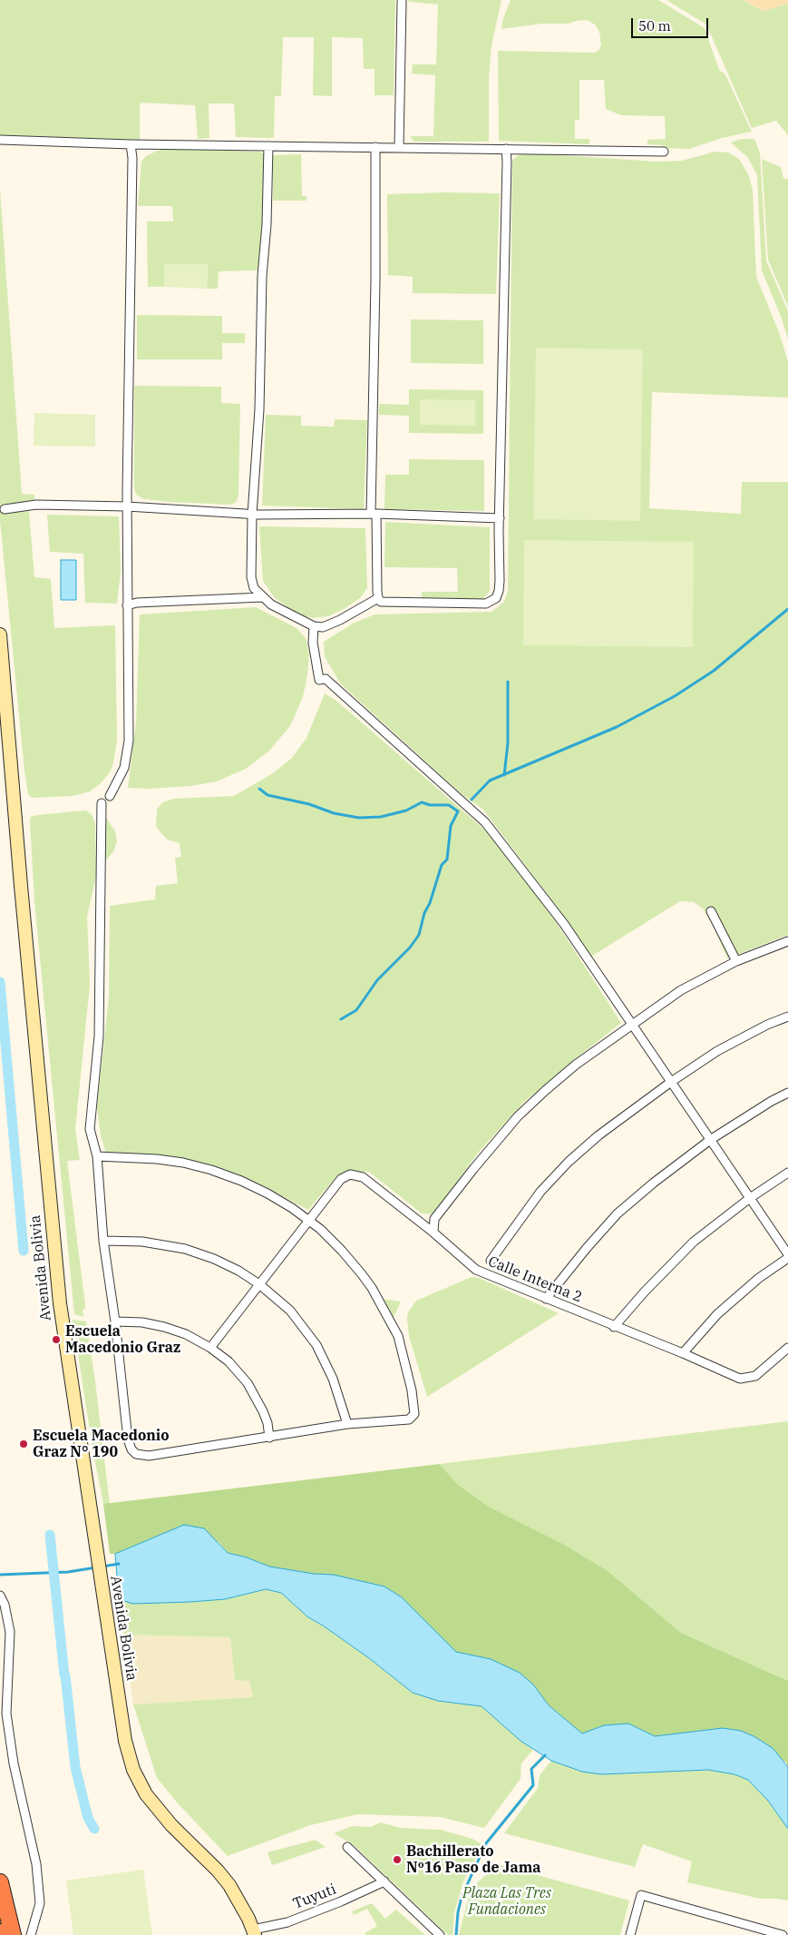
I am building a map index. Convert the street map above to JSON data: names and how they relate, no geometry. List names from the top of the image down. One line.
{"streets":{"street":["Avenida Bolivia","Calle Interna 2","Tuyuti"]},"crossings":[["Avenida Bolivia","Tuyuti"]],"parks":["Plaza Las Tres Fundaciones"],"places":["Escuela Macedonio Graz","Escuela Macedonio Graz N° 190","Bachillerato Nº16 Paso de Jama"],"scale_bar":"50 m"}
